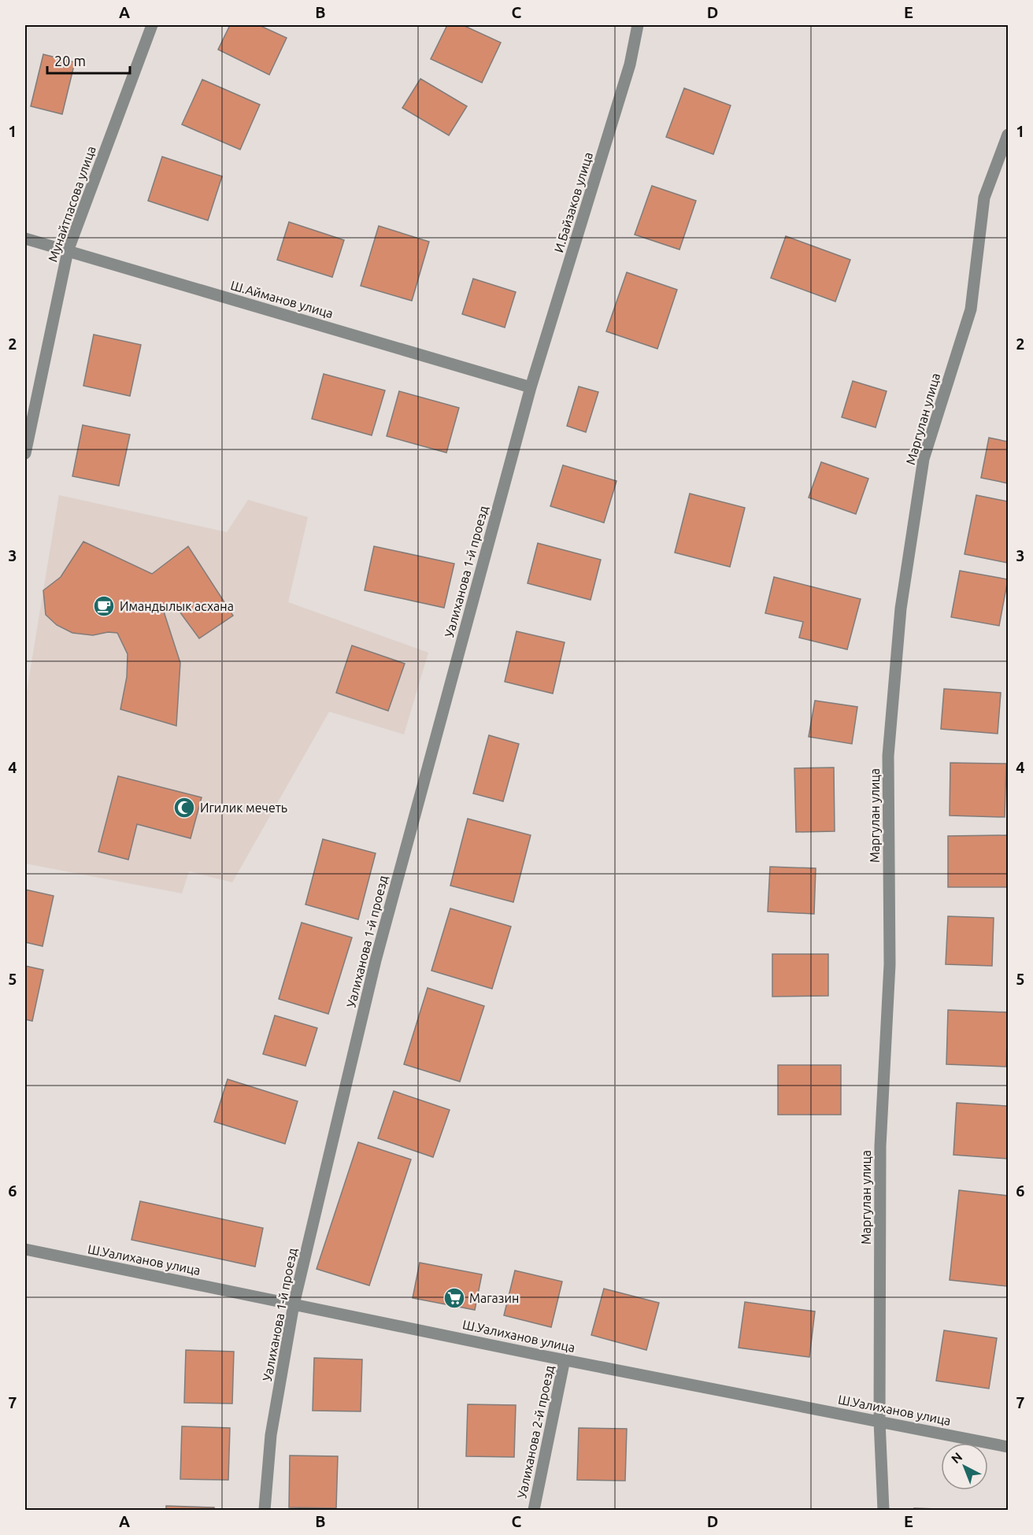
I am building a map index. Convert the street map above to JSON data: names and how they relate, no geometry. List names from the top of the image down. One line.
{"streets":{"street":["И.Байзаков улица","Мунайтпасова улица","Ш.Айманов улица","Маргулан улица","Уалиханова 1-й проезд","Ш.Уалиханов улица","Уалиханова 2-й проезд"]},"crossings":[["И.Байзаков улица","Ш.Айманов улица"],["И.Байзаков улица","Уалиханова 1-й проезд"],["Мунайтпасова улица","Ш.Айманов улица"],["Ш.Айманов улица","Уалиханова 1-й проезд"],["Маргулан улица","Ш.Уалиханов улица"],["Уалиханова 1-й проезд","Ш.Уалиханов улица"],["Ш.Уалиханов улица","Уалиханова 2-й проезд"]],"places":{"cafe":["Имандылык асхана"],"mosque":["Игилик мечеть"],"supermarket":["Магазин"]},"scale_bar":"20 m","north":"top left","grid":{"columns":["A","B","C","D","E"],"rows":["1","2","3","4","5","6","7"]}}
